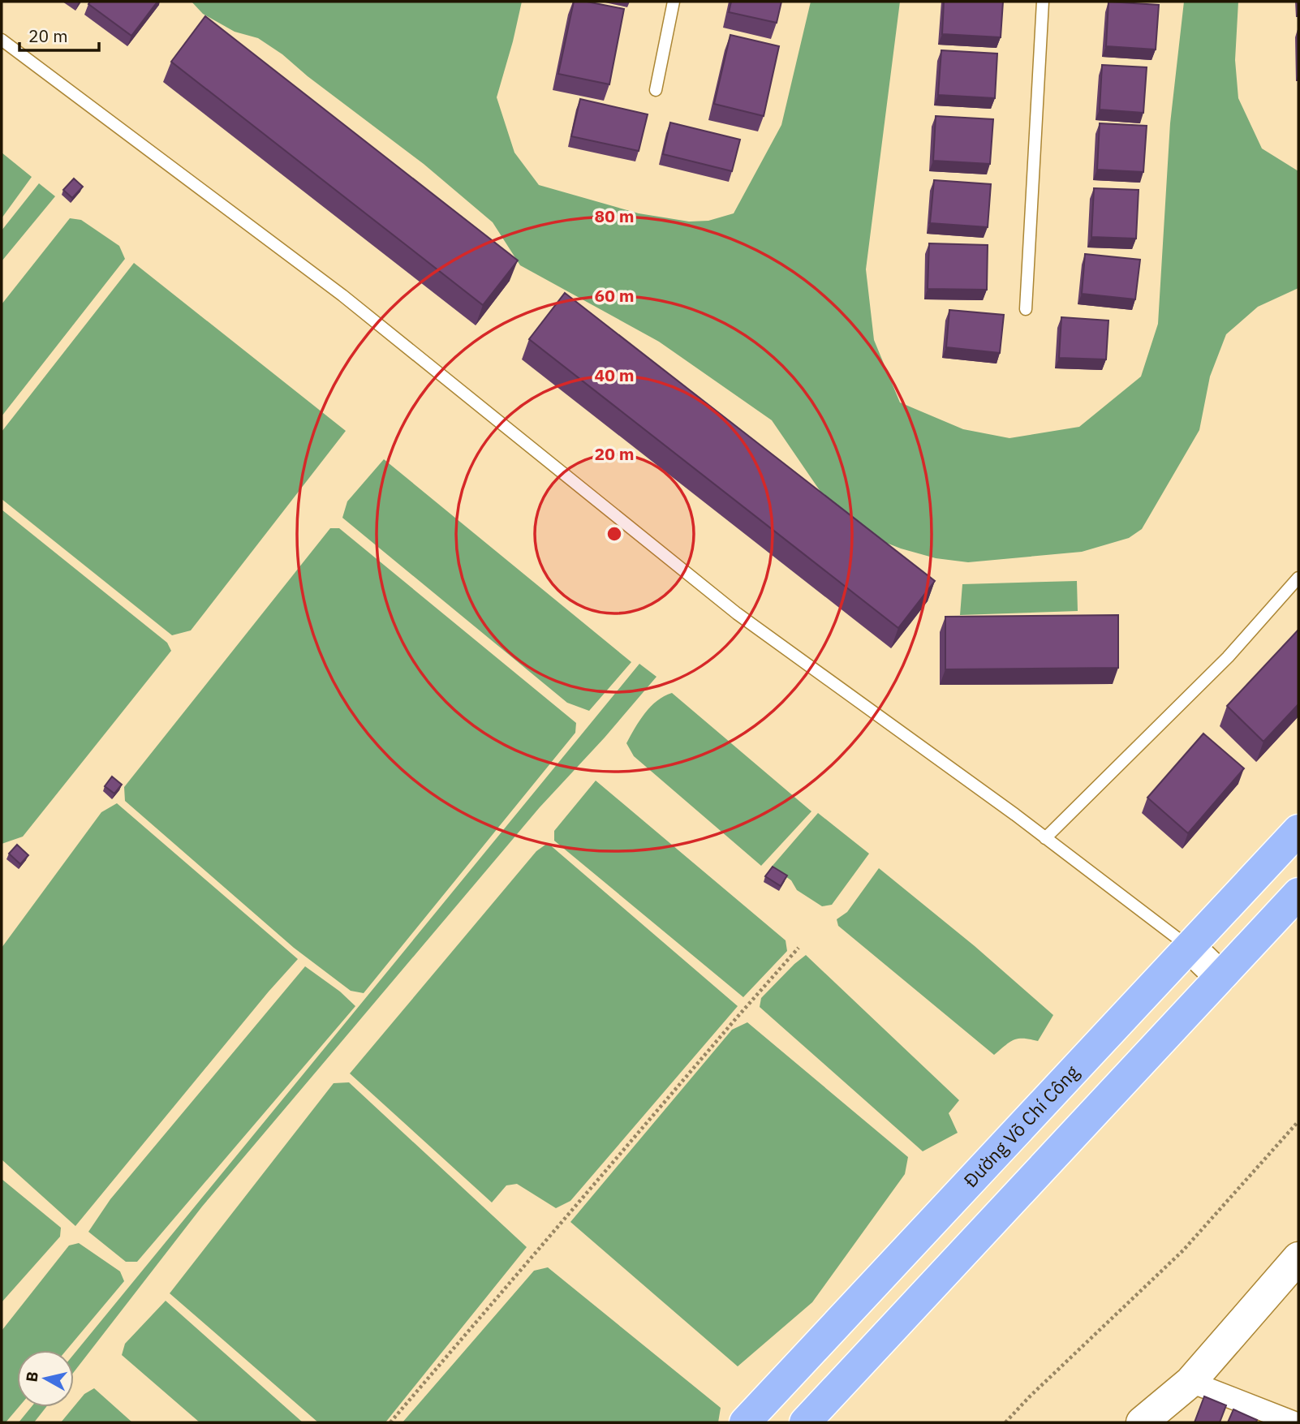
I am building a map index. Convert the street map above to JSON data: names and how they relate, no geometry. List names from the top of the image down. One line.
{"streets":{"main road":["Đường Võ Chí Công"]},"scale_bar":"20 m","north":"left","rings":["80 m","60 m","40 m","20 m"]}
